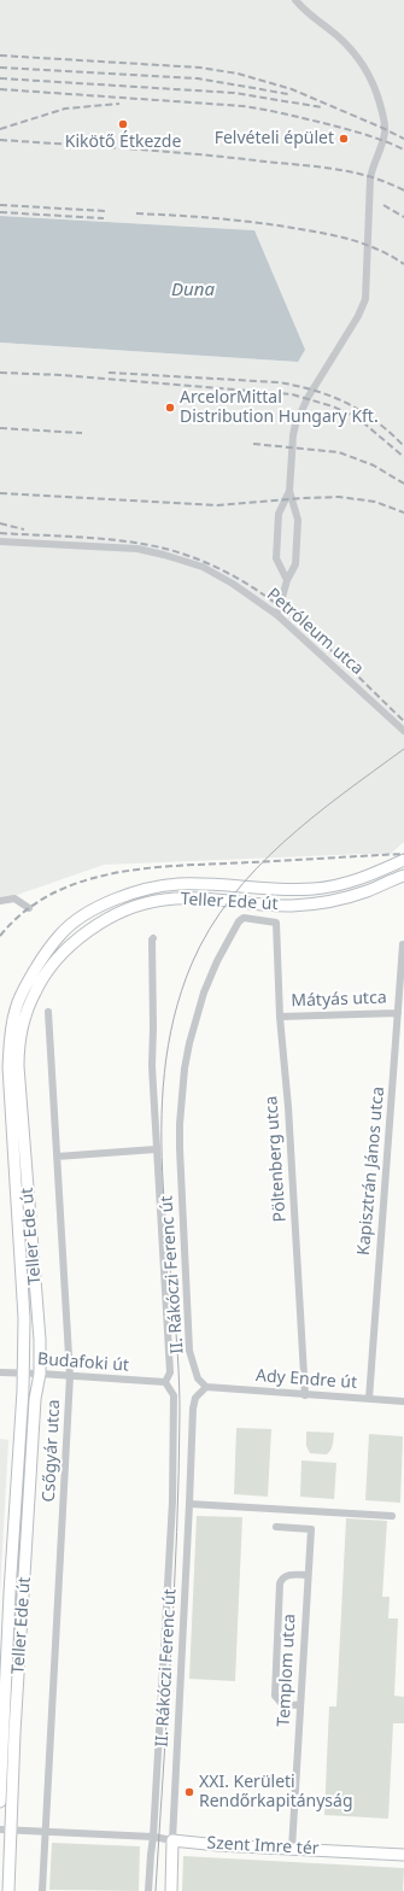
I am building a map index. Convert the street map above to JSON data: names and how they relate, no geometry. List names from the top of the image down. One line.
{"streets":{"main road":["Teller Ede út","Szent Imre tér"],"street":["Petróleum utca","Mátyás utca","Pöltenberg utca","Kapisztrán János utca","II. Rákóczi Ferenc út","Budafoki út","Ady Endre út","Csőgyár utca","Templom utca"]},"crossings":[["Teller Ede út","Budafoki út"],["Mátyás utca","Pöltenberg utca"],["Mátyás utca","Kapisztrán János utca"],["Pöltenberg utca","II. Rákóczi Ferenc út"],["Pöltenberg utca","Ady Endre út"],["Kapisztrán János utca","Ady Endre út"],["II. Rákóczi Ferenc út","Budafoki út"],["II. Rákóczi Ferenc út","Ady Endre út"],["II. Rákóczi Ferenc út","Szent Imre tér"],["Budafoki út","Csőgyár utca"],["Templom utca","Szent Imre tér"]],"water":["Duna"],"places":["Kikötő Étkezde","Felvételi épület","ArcelorMittal Distribution Hungary Kft.","XXI. Kerületi Rendőrkapitányság"]}
